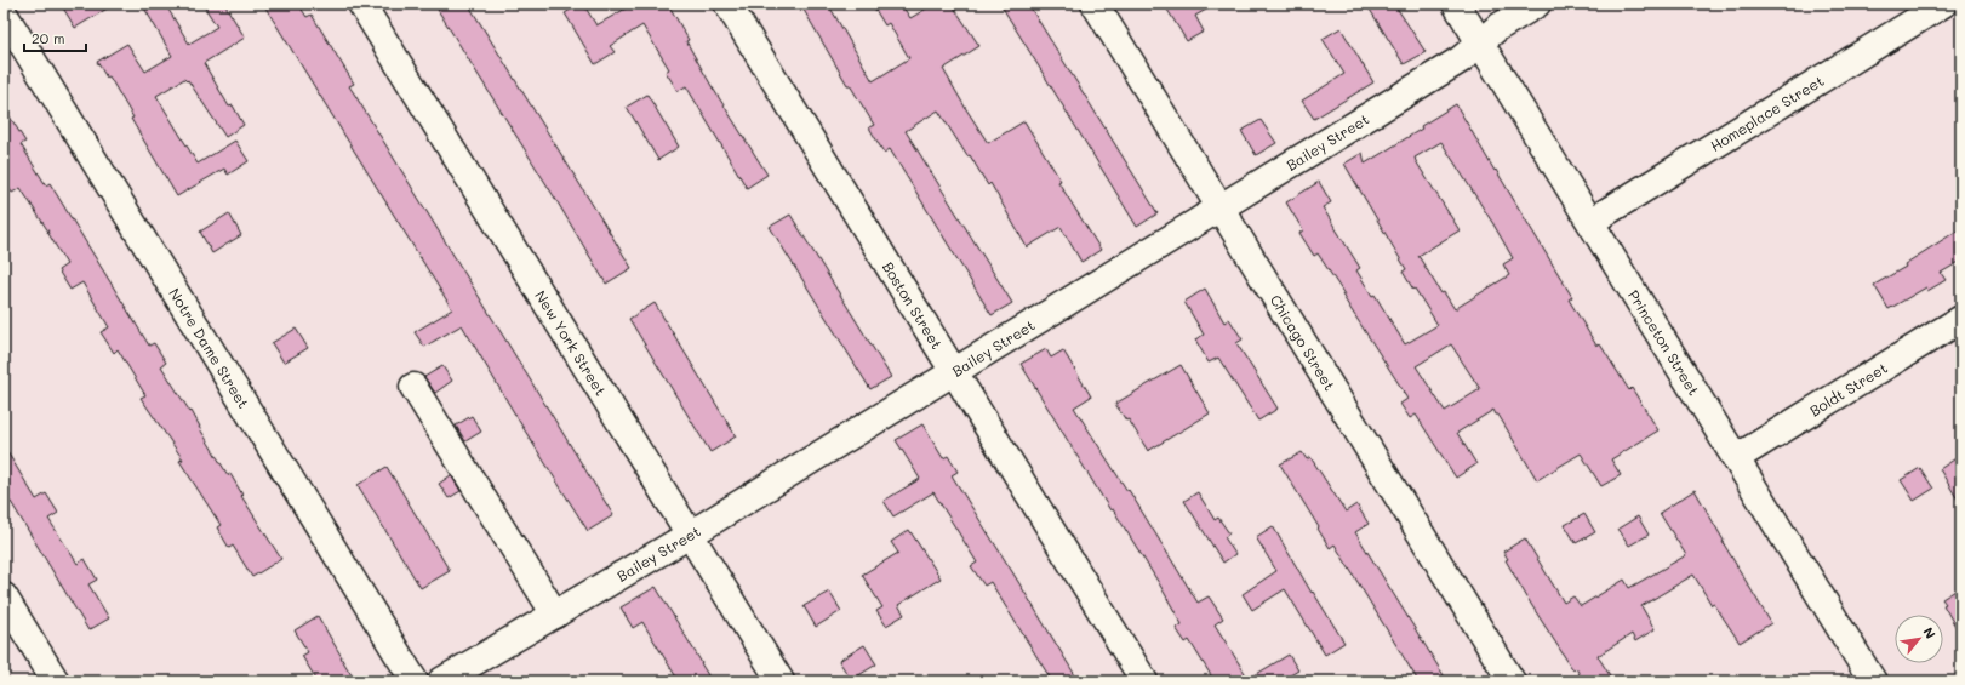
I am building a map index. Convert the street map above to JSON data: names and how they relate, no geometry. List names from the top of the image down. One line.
{"streets":{"street":["Homeplace Street","Bailey Street","Boston Street","New York Street","Chicago Street","Princeton Street","Notre Dame Street","Boldt Street"]},"crossings":[["Homeplace Street","Princeton Street"],["Bailey Street","Boston Street"],["Bailey Street","New York Street"],["Bailey Street","Chicago Street"],["Bailey Street","Princeton Street"],["Princeton Street","Boldt Street"]],"scale_bar":"20 m","north":"top right"}
